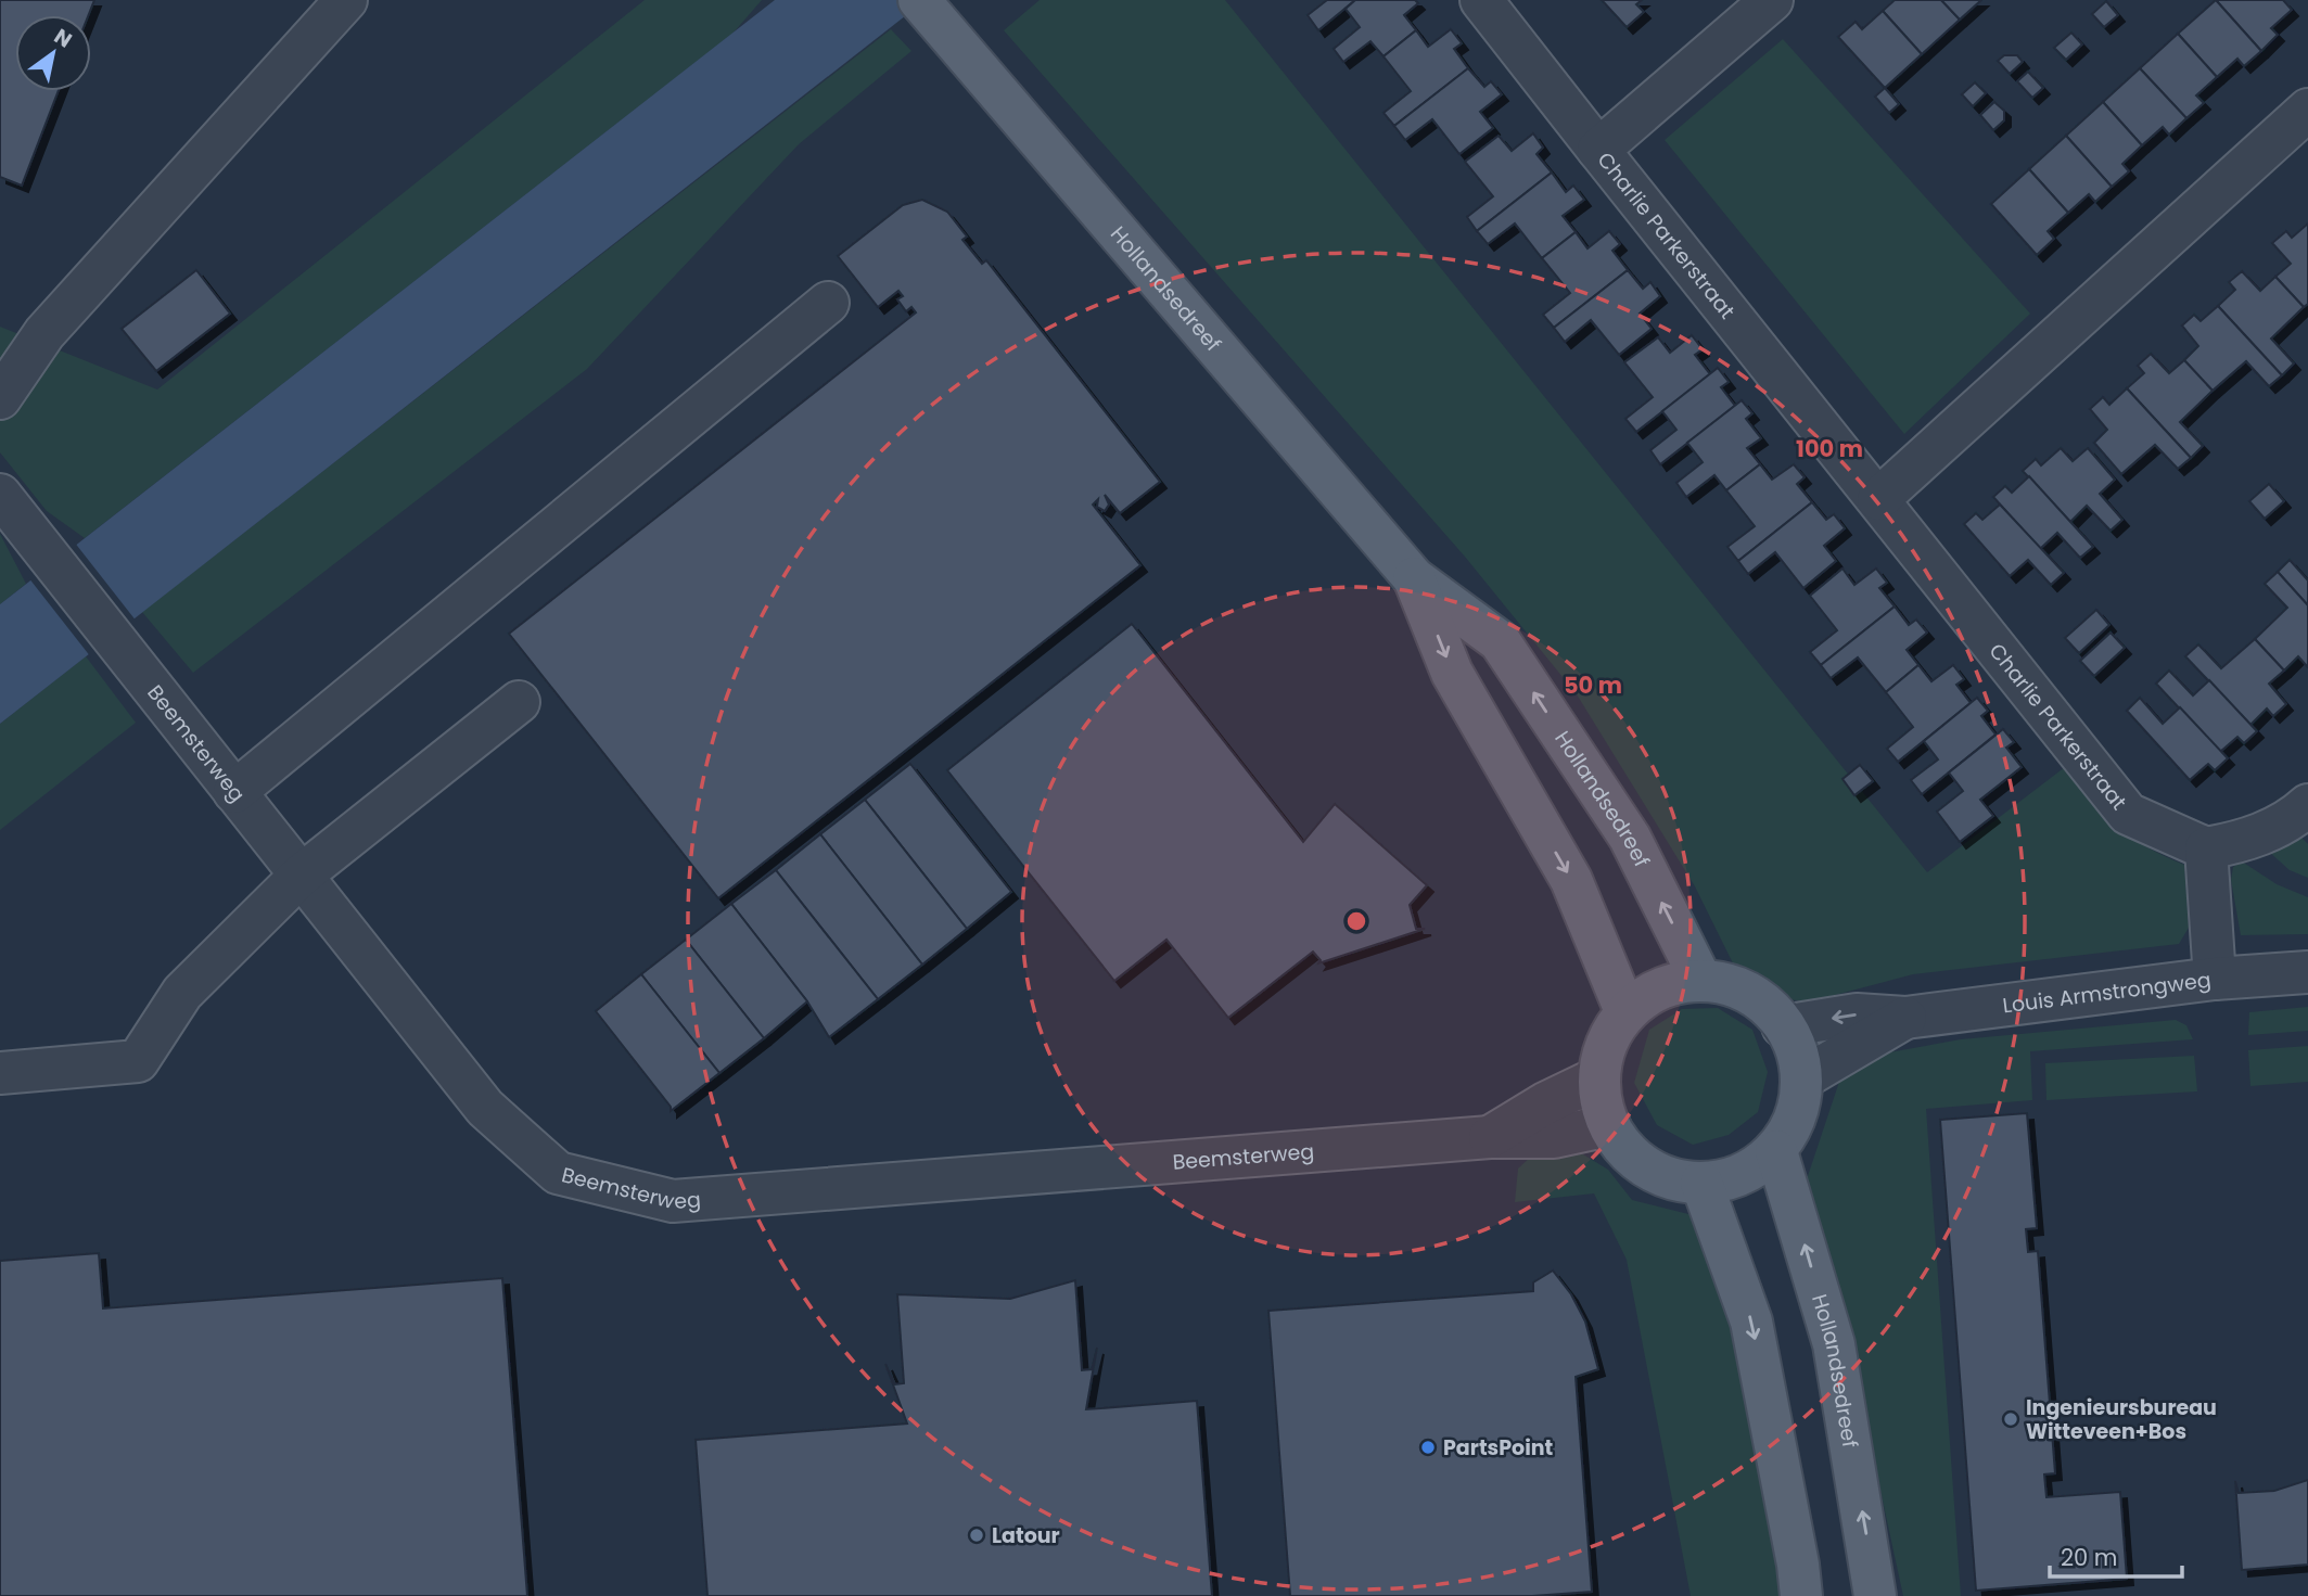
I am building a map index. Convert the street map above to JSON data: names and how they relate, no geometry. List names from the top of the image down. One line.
{"streets":{"main road":["Hollandsedreef"],"street":["Charlie Parkerstraat","Beemsterweg","Louis Armstrongweg"]},"crossings":[["Hollandsedreef","Beemsterweg"],["Hollandsedreef","Louis Armstrongweg"],["Beemsterweg","Louis Armstrongweg"]],"places":["Ingenieursbureau Witteveen+Bos","PartsPoint","Latour"],"scale_bar":"20 m","north":"top right","rings":["100 m","50 m"]}
